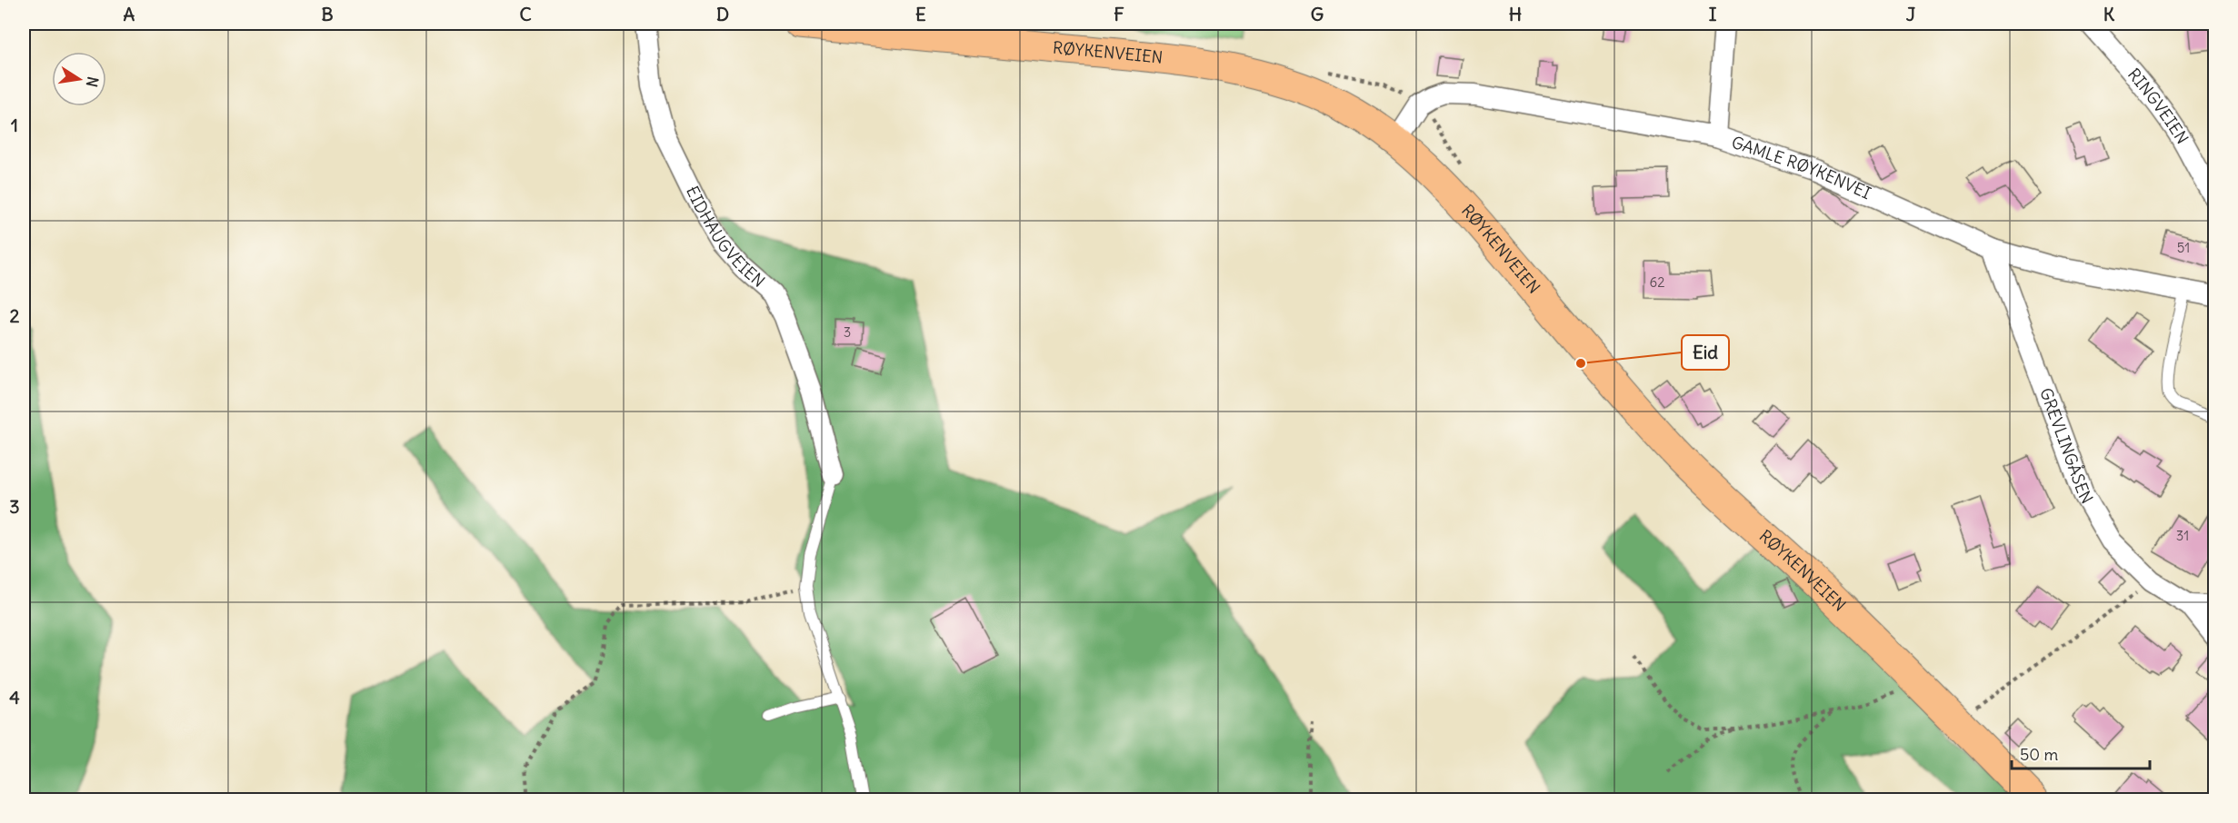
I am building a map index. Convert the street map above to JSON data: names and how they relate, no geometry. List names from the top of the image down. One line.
{"streets":{"main road":["RØYKENVEIEN"],"street":["RINGVEIEN","GAMLE RØYKENVEI","EIDHAUGVEIEN","GREVLINGÅSEN"]},"crossings":[["GAMLE RØYKENVEI","GREVLINGÅSEN"]],"places":["Eid"],"house_numbers":["51","62","3","31"],"scale_bar":"50 m","north":"right","grid":{"columns":["A","B","C","D","E","F","G","H","I","J","K"],"rows":["1","2","3","4"]}}
